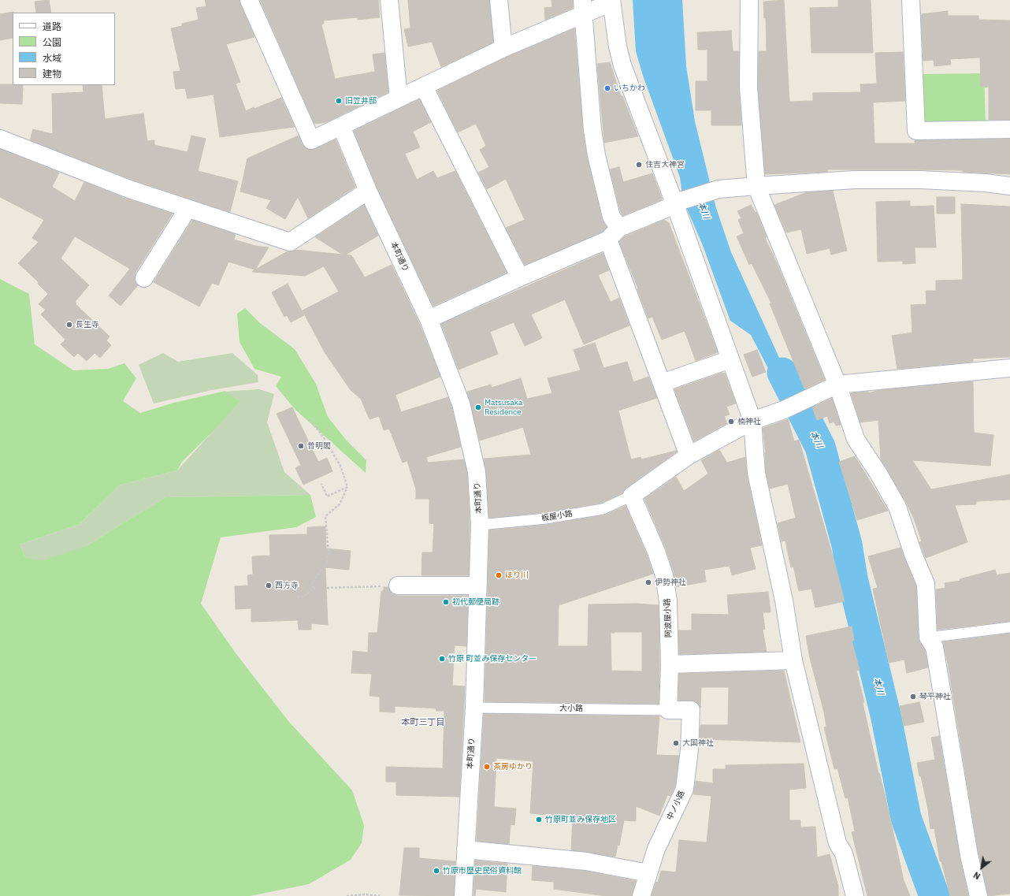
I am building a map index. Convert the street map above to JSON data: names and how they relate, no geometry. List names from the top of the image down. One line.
{"streets":{"street":["本町通り","阿波屋小路","中ノ小路"],"lane":["板屋小路","大小路"]},"crossings":[["本町通り","板屋小路"],["本町通り","大小路"],["板屋小路","阿波屋小路"],["阿波屋小路","大小路"],["阿波屋小路","中ノ小路"],["大小路","中ノ小路"]],"districts":["本町三丁目"],"water":["本川"],"places":["いちかわ","旧笠井邸","住吉大神宮","長生寺","Matsusaka Residence","楠神社","普明閣","ほり川","伊勢神社","西方寺","初代郵便局跡","竹原 町並み保存センター","琴平神社","大国神社","茶房ゆかり","竹原町並み保存地区","竹原市歴史民俗資料館"],"legend":["道路","公園","水域","建物"],"north":"bottom left"}
